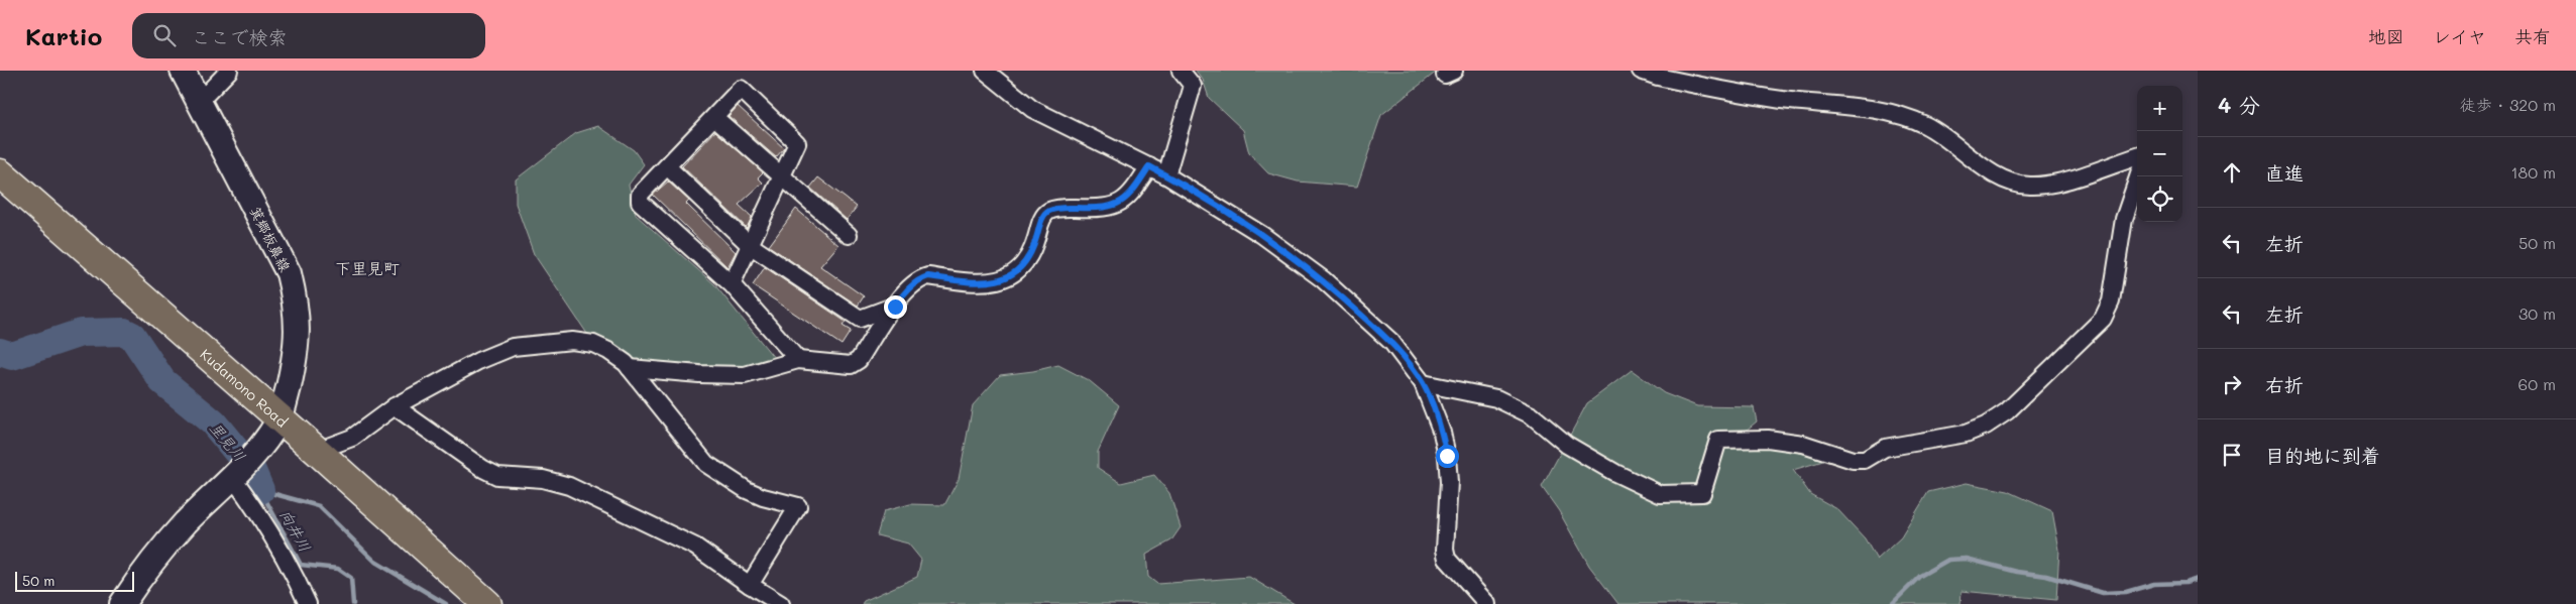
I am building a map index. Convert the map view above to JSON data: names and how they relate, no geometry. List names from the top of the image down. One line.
{"streets":{"highway":["Kudamono Road"],"main road":["箕郷板鼻線"]},"crossings":[["箕郷板鼻線","Kudamono Road"]],"districts":["下里見町"],"water":["里見川","向井川"],"scale_bar":"50 m","page":{"header":"Kartio","search":"ここで検索","nav":["地図","レイヤ","共有"],"heading":["4 分","徒歩 · 320 m"],"map_buttons":["+","−"],"list":[["直進","180 m"],["左折","50 m"],["左折","30 m"],["右折","60 m"],"目的地に到着"],"scale":"50 m"}}
